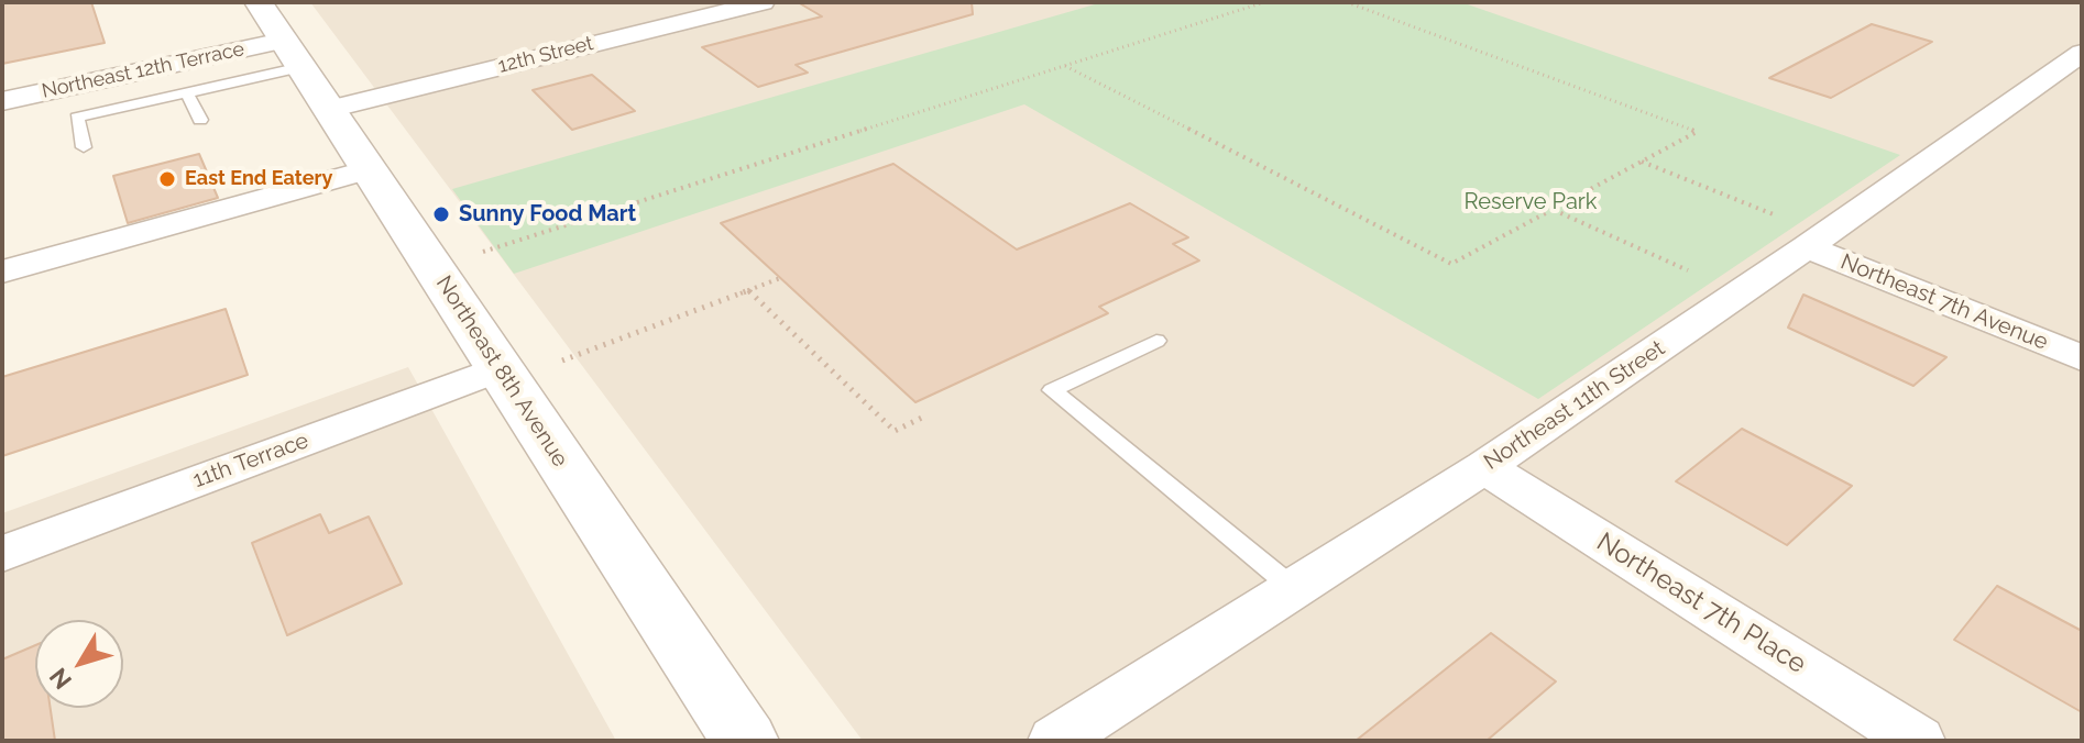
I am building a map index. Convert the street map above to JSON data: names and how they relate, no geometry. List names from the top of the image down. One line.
{"streets":{"street":["12th Street","Northeast 12th Terrace","Northeast 7th Avenue","Northeast 8th Avenue","Northeast 11th Street","11th Terrace","Northeast 7th Place"]},"crossings":[["12th Street","Northeast 8th Avenue"],["Northeast 12th Terrace","Northeast 8th Avenue"],["Northeast 7th Avenue","Northeast 11th Street"],["Northeast 8th Avenue","11th Terrace"],["Northeast 11th Street","Northeast 7th Place"]],"parks":["Reserve Park"],"places":["East End Eatery","Sunny Food Mart"],"north":"bottom left"}
